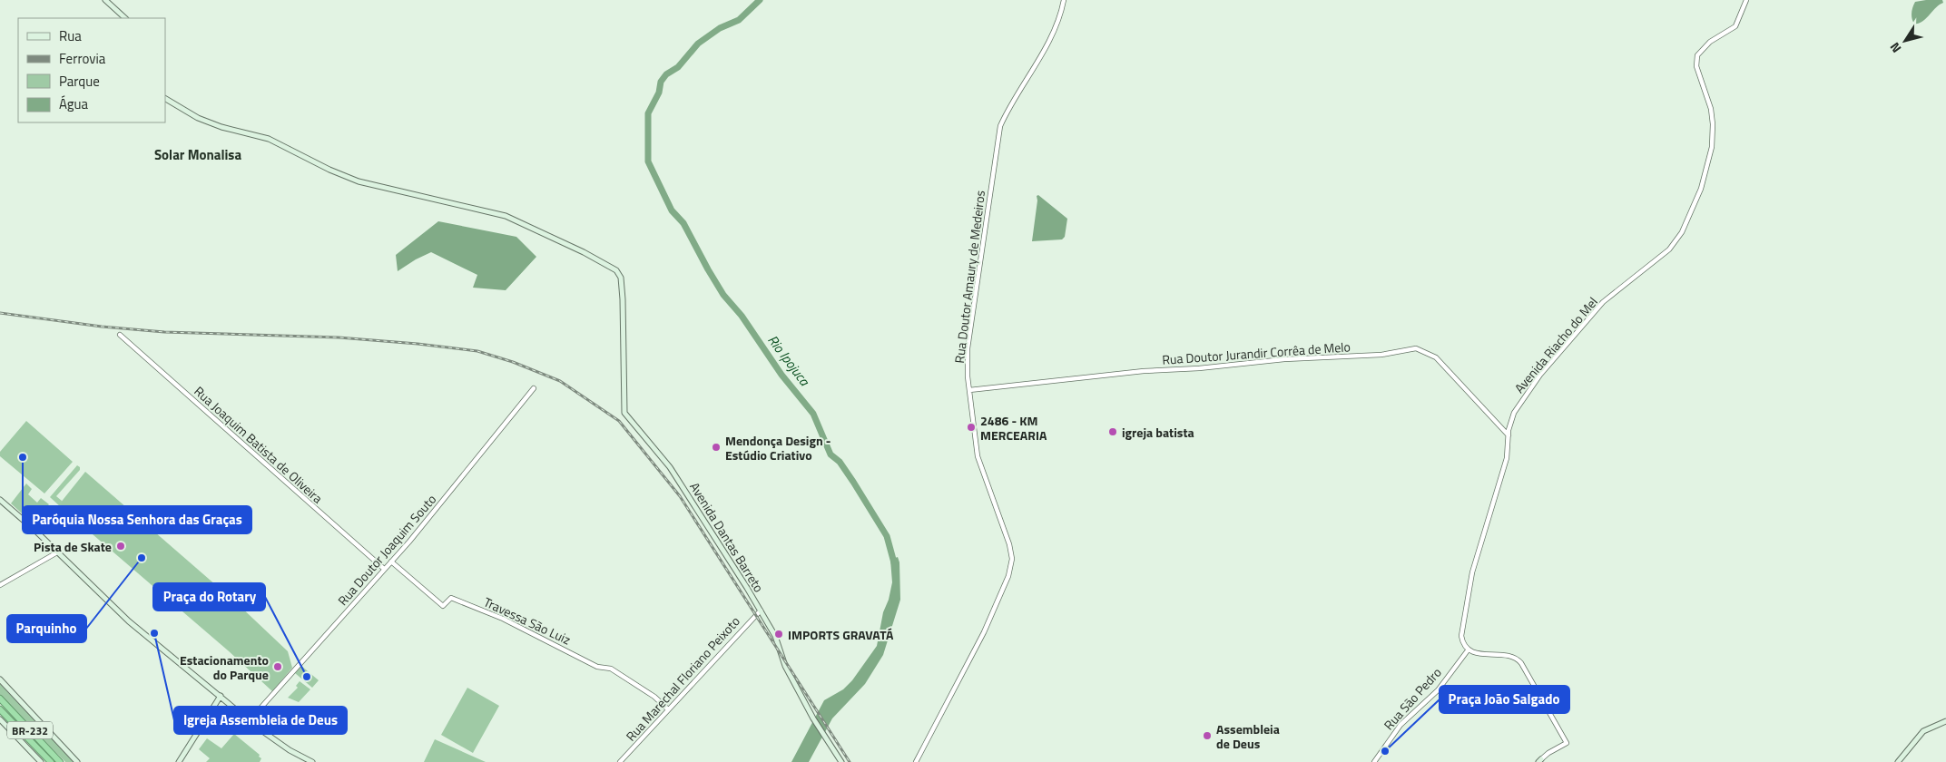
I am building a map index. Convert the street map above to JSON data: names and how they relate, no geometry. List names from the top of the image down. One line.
{"streets":{"highway":["BR-232"],"main road":["Avenida Dantas Barreto"],"street":["Rua Doutor Amaury de Medeiros","Avenida Riacho do Mel","Rua Doutor Jurandir Corrêa de Melo","Rua Joaquim Batista de Oliveira","Rua Doutor Joaquim Souto","Travessa São Luiz","Rua Marechal Floriano Peixoto","Rua São Pedro"]},"crossings":[["Rua Doutor Amaury de Medeiros","Rua Doutor Jurandir Corrêa de Melo"],["Avenida Riacho do Mel","Rua Doutor Jurandir Corrêa de Melo"],["Avenida Riacho do Mel","Rua São Pedro"],["Rua Joaquim Batista de Oliveira","Rua Doutor Joaquim Souto"],["Avenida Dantas Barreto","Rua Marechal Floriano Peixoto"],["Rua Doutor Joaquim Souto","Travessa São Luiz"],["Travessa São Luiz","Rua Marechal Floriano Peixoto"]],"districts":["Solar Monalisa"],"water":["Rio Ipojuca"],"places":["2486 - KM MERCEARIA","igreja batista","Mendonça Design - Estúdio Criativo","Paróquia Nossa Senhora das Graças","Pista de Skate","Parquinho","Igreja Assembleia de Deus","IMPORTS GRAVATÁ","Estacionamento do Parque","Praça do Rotary","Assembleia de Deus","Praça João Salgado"],"legend":["Rua","Ferrovia","Parque","Água"],"north":"bottom left"}
